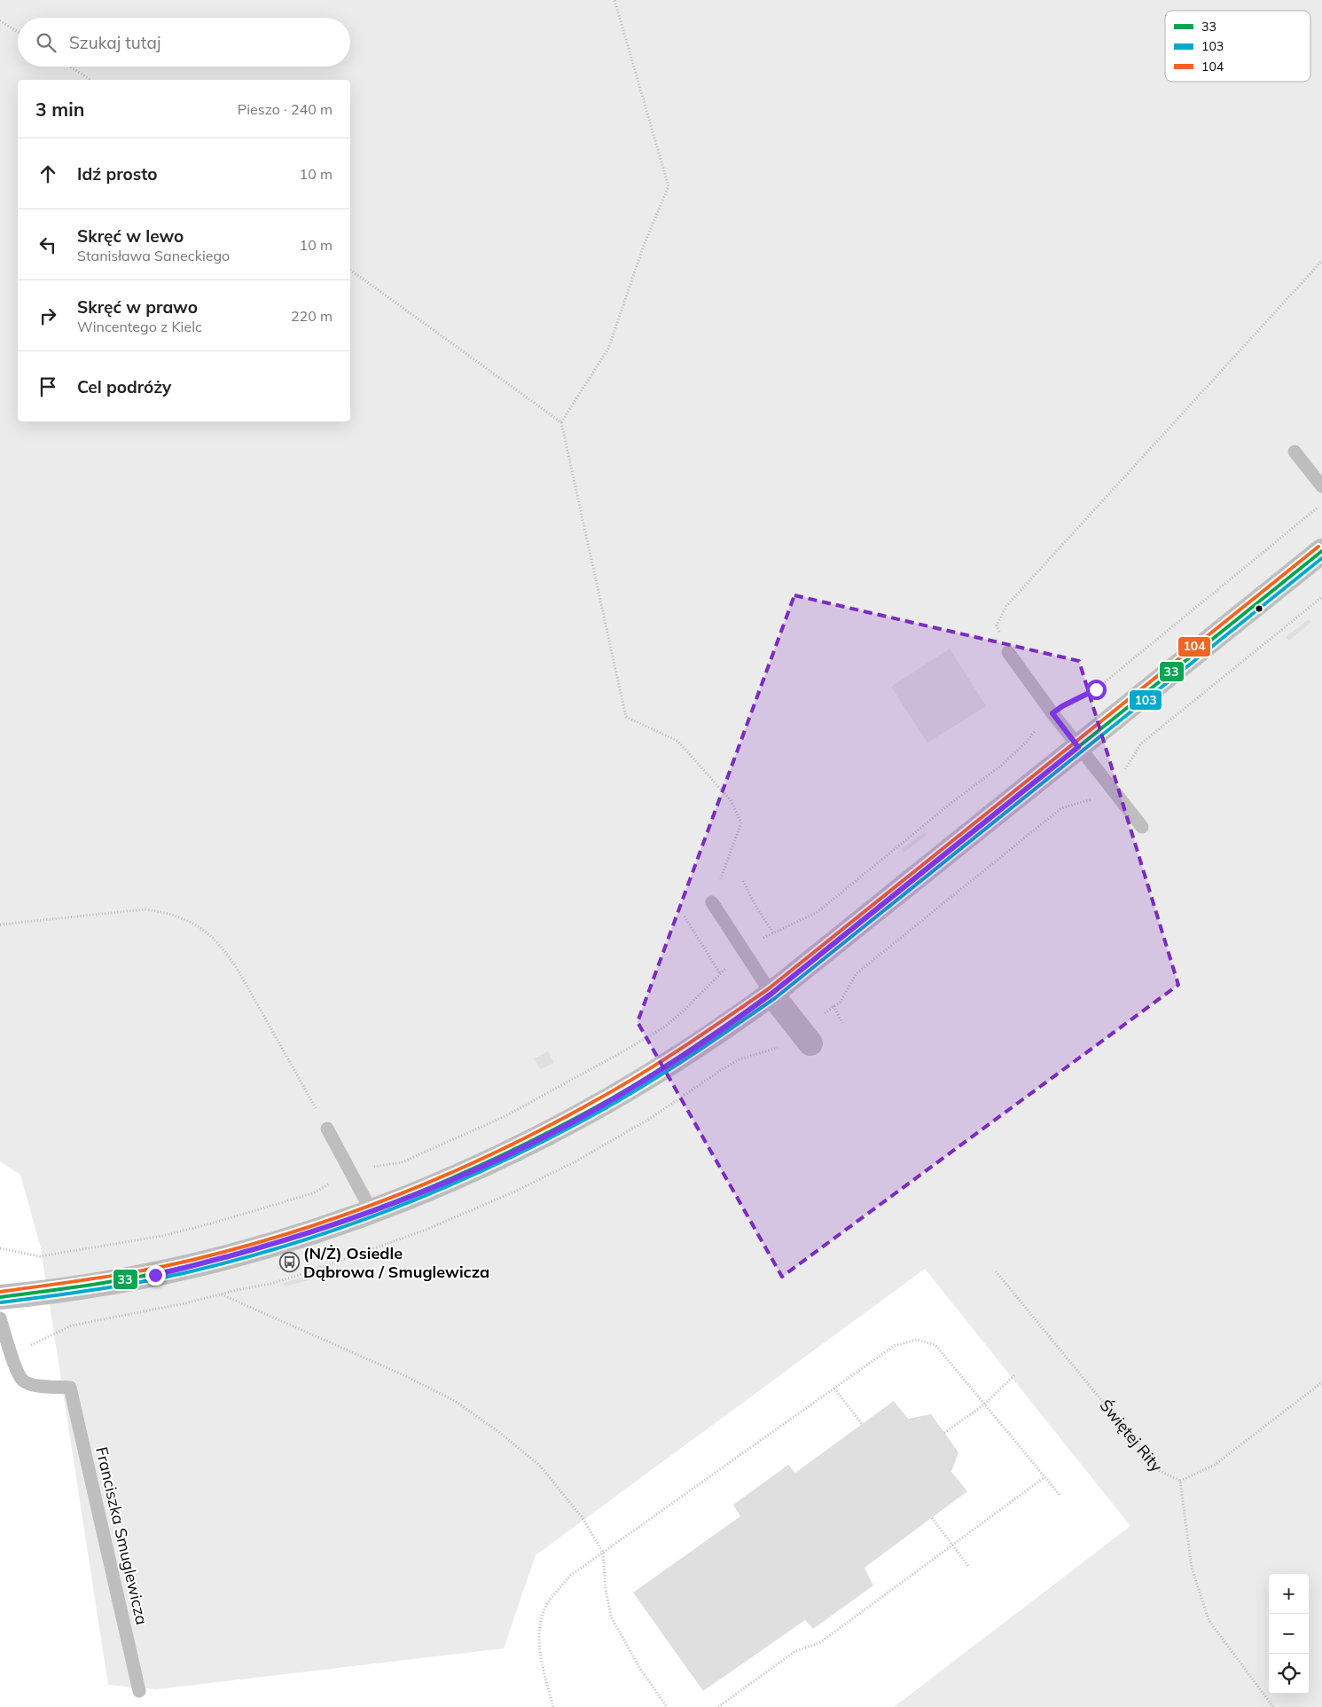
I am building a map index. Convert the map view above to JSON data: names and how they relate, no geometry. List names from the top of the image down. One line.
{"streets":{"lane":["Franciszka Smuglewicza"],"path":["Świętej Rity"]},"places":{"bus stop":["(N/Ż) Osiedle Dąbrowa / Smuglewicza"]},"lines":["transit line 104","transit line 33","transit line 103"],"legend":["33","103","104"],"page":{"search":"Szukaj tutaj","heading":["3 min","Pieszo · 240 m"],"list":[["Idź prosto","10 m"],["Skręć w lewo","Stanisława Saneckiego","10 m"],["Skręć w prawo","Wincentego z Kielc","220 m"],"Cel podróży"],"map_buttons":["+","−"]}}
